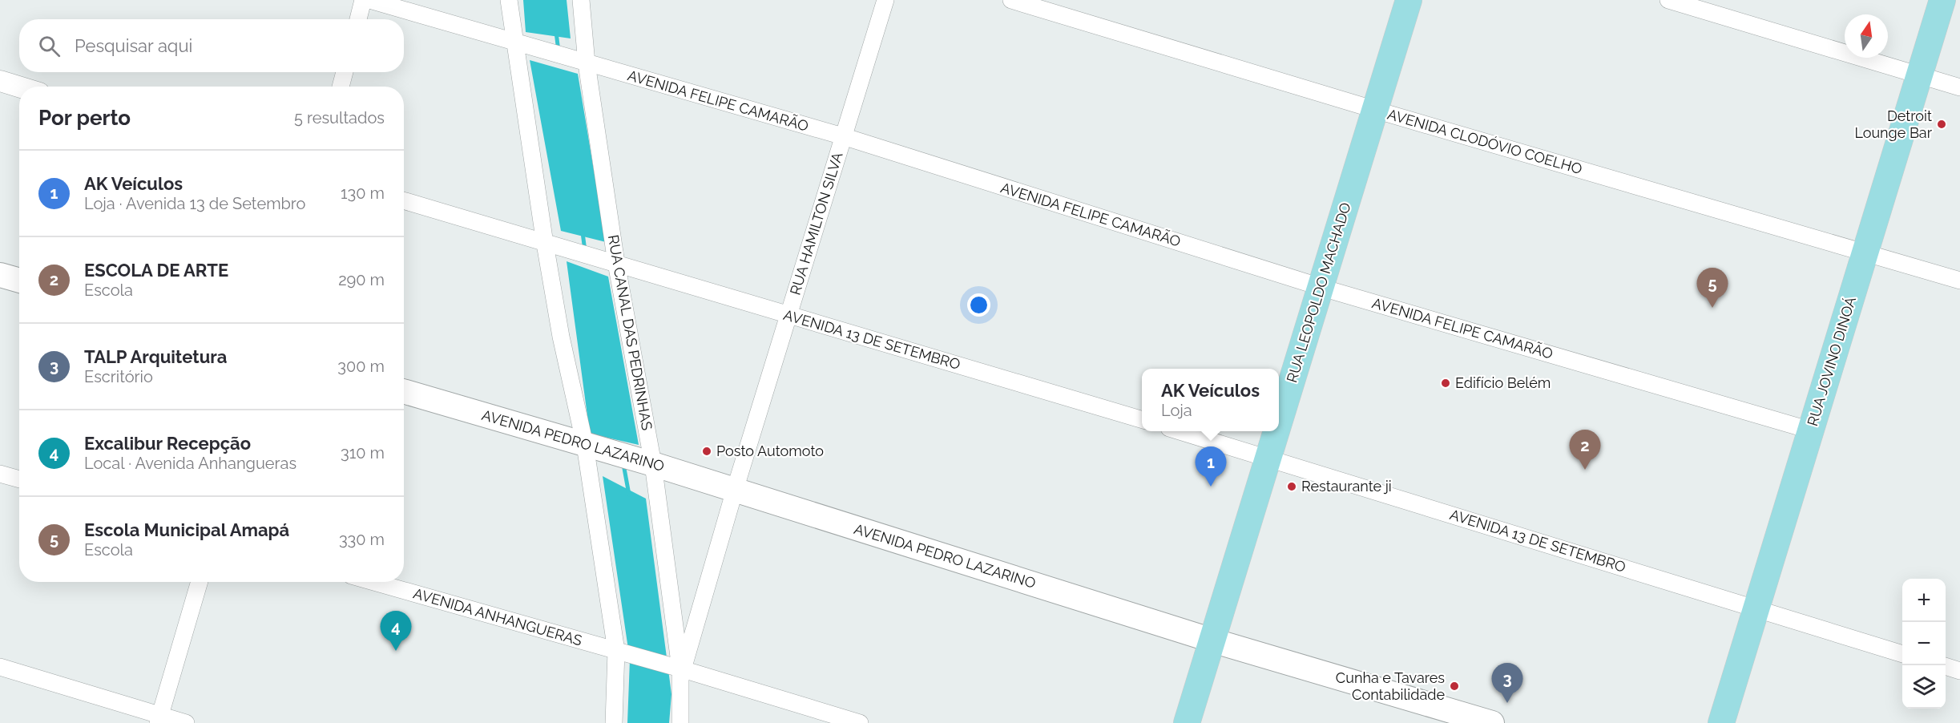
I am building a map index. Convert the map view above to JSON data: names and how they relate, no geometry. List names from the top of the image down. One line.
{"streets":{"main road":["RUA LEOPOLDO MACHADO","RUA JOVINO DINOÁ","AVENIDA PEDRO LAZARINO"],"street":["AVENIDA FELIPE CAMARÃO","AVENIDA CLODÓVIO COELHO","RUA HAMILTON SILVA","RUA CANAL DAS PEDRINHAS","AVENIDA 13 DE SETEMBRO","AVENIDA ANHANGUERAS"]},"crossings":[["AVENIDA FELIPE CAMARÃO","RUA HAMILTON SILVA"],["AVENIDA FELIPE CAMARÃO","RUA LEOPOLDO MACHADO"],["AVENIDA FELIPE CAMARÃO","RUA CANAL DAS PEDRINHAS"],["AVENIDA FELIPE CAMARÃO","RUA JOVINO DINOÁ"],["AVENIDA CLODÓVIO COELHO","RUA LEOPOLDO MACHADO"],["AVENIDA CLODÓVIO COELHO","RUA JOVINO DINOÁ"],["RUA HAMILTON SILVA","RUA CANAL DAS PEDRINHAS"],["RUA HAMILTON SILVA","AVENIDA 13 DE SETEMBRO"],["RUA HAMILTON SILVA","AVENIDA PEDRO LAZARINO"],["RUA HAMILTON SILVA","AVENIDA ANHANGUERAS"],["RUA LEOPOLDO MACHADO","AVENIDA 13 DE SETEMBRO"],["RUA LEOPOLDO MACHADO","AVENIDA PEDRO LAZARINO"],["RUA CANAL DAS PEDRINHAS","AVENIDA 13 DE SETEMBRO"],["RUA CANAL DAS PEDRINHAS","AVENIDA PEDRO LAZARINO"],["RUA CANAL DAS PEDRINHAS","AVENIDA ANHANGUERAS"],["AVENIDA 13 DE SETEMBRO","RUA JOVINO DINOÁ"]],"places":["Detroit Lounge Bar","Edifício Belém","Posto Automoto","Restaurante ji","Cunha e Tavares Contabilidade"],"north":"top","page":{"search":"Pesquisar aqui","heading":["Por perto","5 resultados"],"list":[{"mark":"1","name":"AK Veículos","note":"Loja · Avenida 13 de Setembro","value":"130 m"},{"mark":"2","name":"ESCOLA DE ARTE","note":"Escola","value":"290 m"},{"mark":"3","name":"TALP Arquitetura","note":"Escritório","value":"300 m"},{"mark":"4","name":"Excalibur Recepção","note":"Local · Avenida Anhangueras","value":"310 m"},{"mark":"5","name":"Escola Municipal Amapá","note":"Escola","value":"330 m"}],"pins":["5","2","1","4","3"],"popup":["AK Veículos","Loja"],"map_buttons":["+","−"]}}
